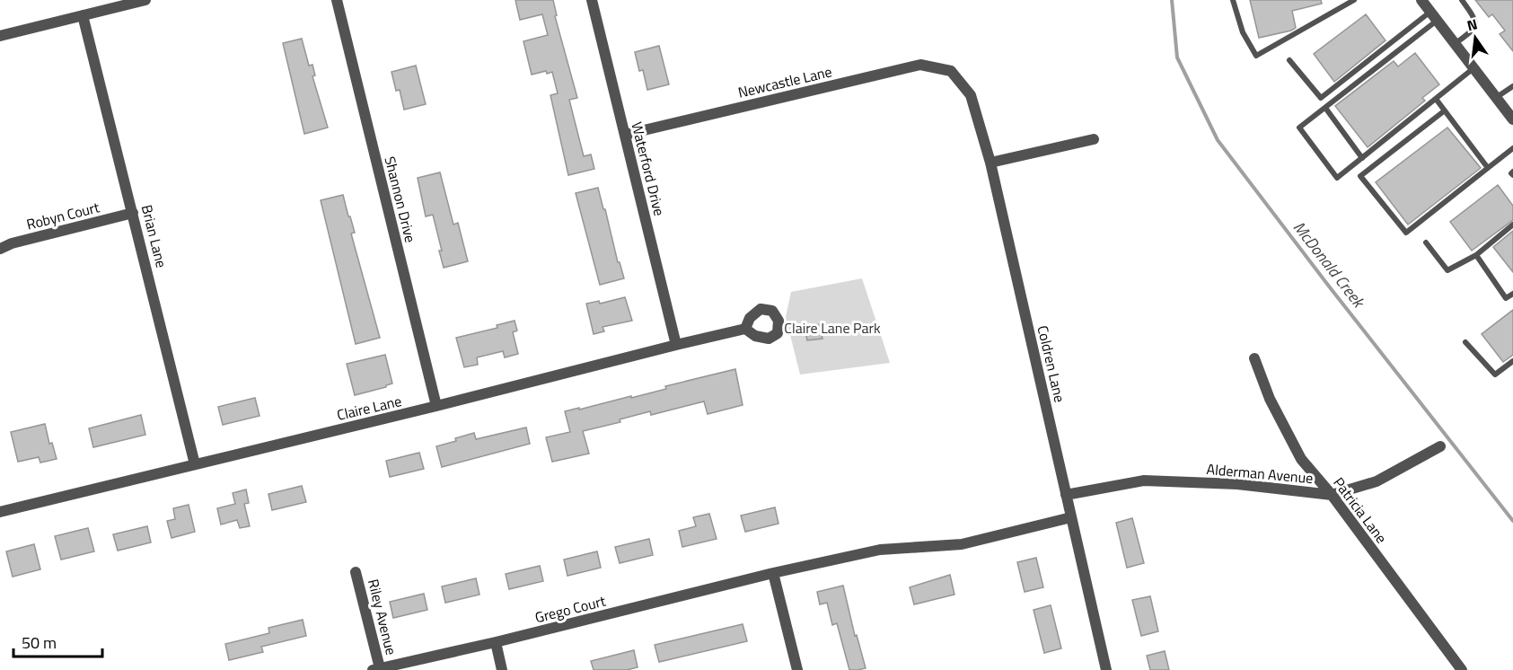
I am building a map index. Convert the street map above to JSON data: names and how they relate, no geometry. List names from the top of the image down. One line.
{"streets":{"street":["Newcastle Lane","Waterford Drive","Shannon Drive","Robyn Court","Brian Lane","Coldren Lane","Claire Lane","Alderman Avenue","Patricia Lane","Grego Court","Riley Avenue"]},"crossings":[["Newcastle Lane","Waterford Drive"],["Newcastle Lane","Coldren Lane"],["Waterford Drive","Claire Lane"],["Shannon Drive","Claire Lane"],["Robyn Court","Brian Lane"],["Brian Lane","Claire Lane"],["Coldren Lane","Alderman Avenue"],["Alderman Avenue","Patricia Lane"],["Grego Court","Riley Avenue"]],"water":["McDonald Creek"],"parks":["Claire Lane Park"],"scale_bar":"50 m","north":"top"}
